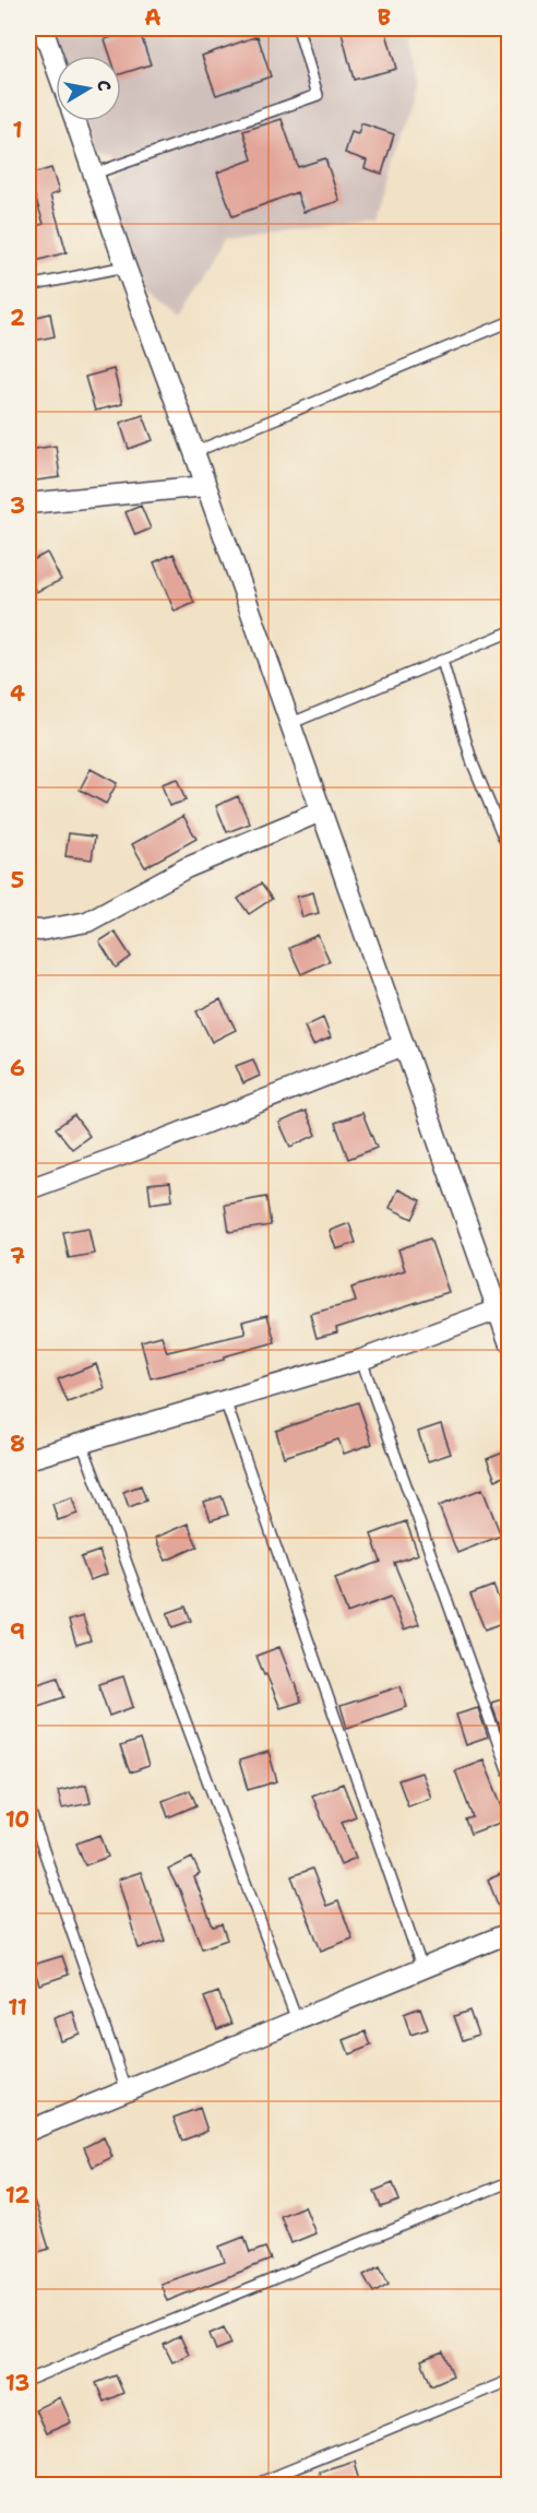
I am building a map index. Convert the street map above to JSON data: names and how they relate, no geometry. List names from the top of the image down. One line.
{"north":"right","grid":{"columns":["A","B"],"rows":["1","2","3","4","5","6","7","8","9","10","11","12","13"]}}
